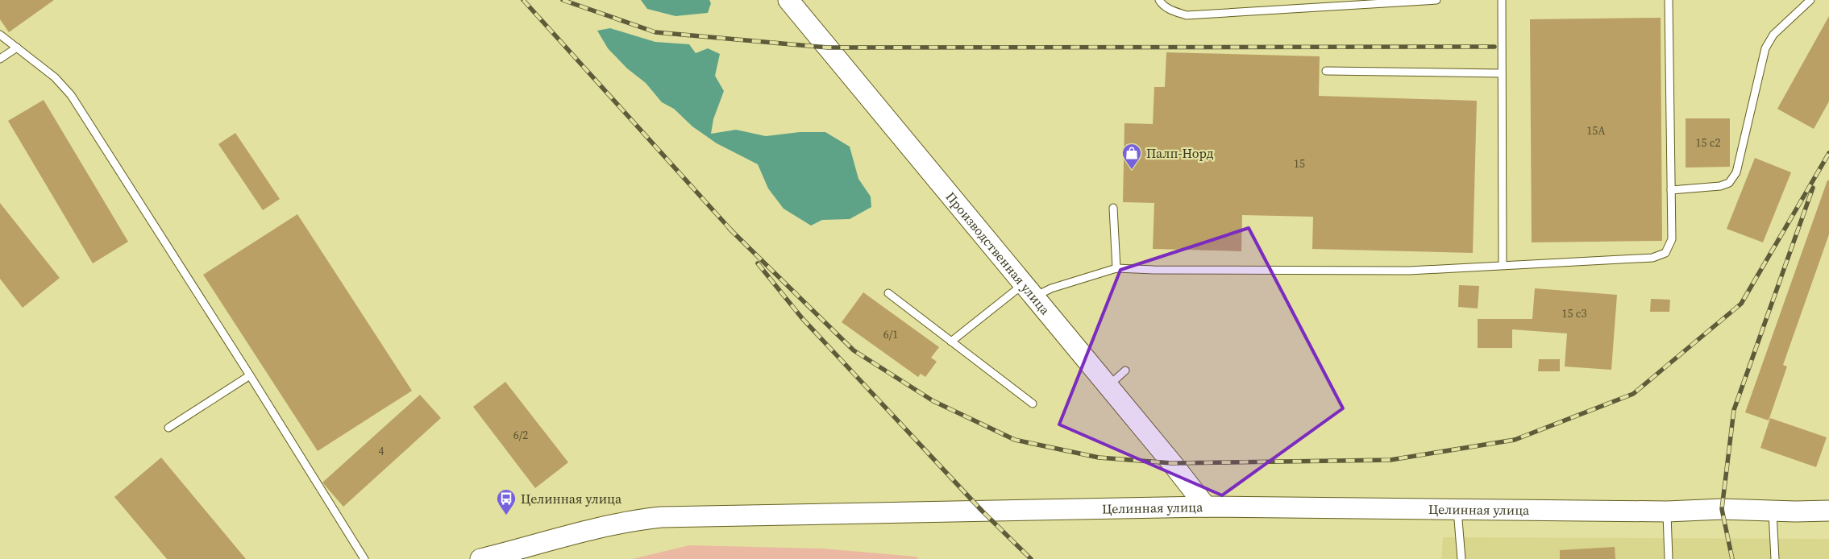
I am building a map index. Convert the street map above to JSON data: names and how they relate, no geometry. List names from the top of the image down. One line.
{"streets":{"street":["Производственная улица","Целинная улица"]},"crossings":[["Производственная улица","Целинная улица"]],"places":{"shop":["Палп-Норд"],"bus stop":["Целинная улица"]},"house_numbers":["15А","15 с2","15","15 с3","6/1","6/2","4"]}
